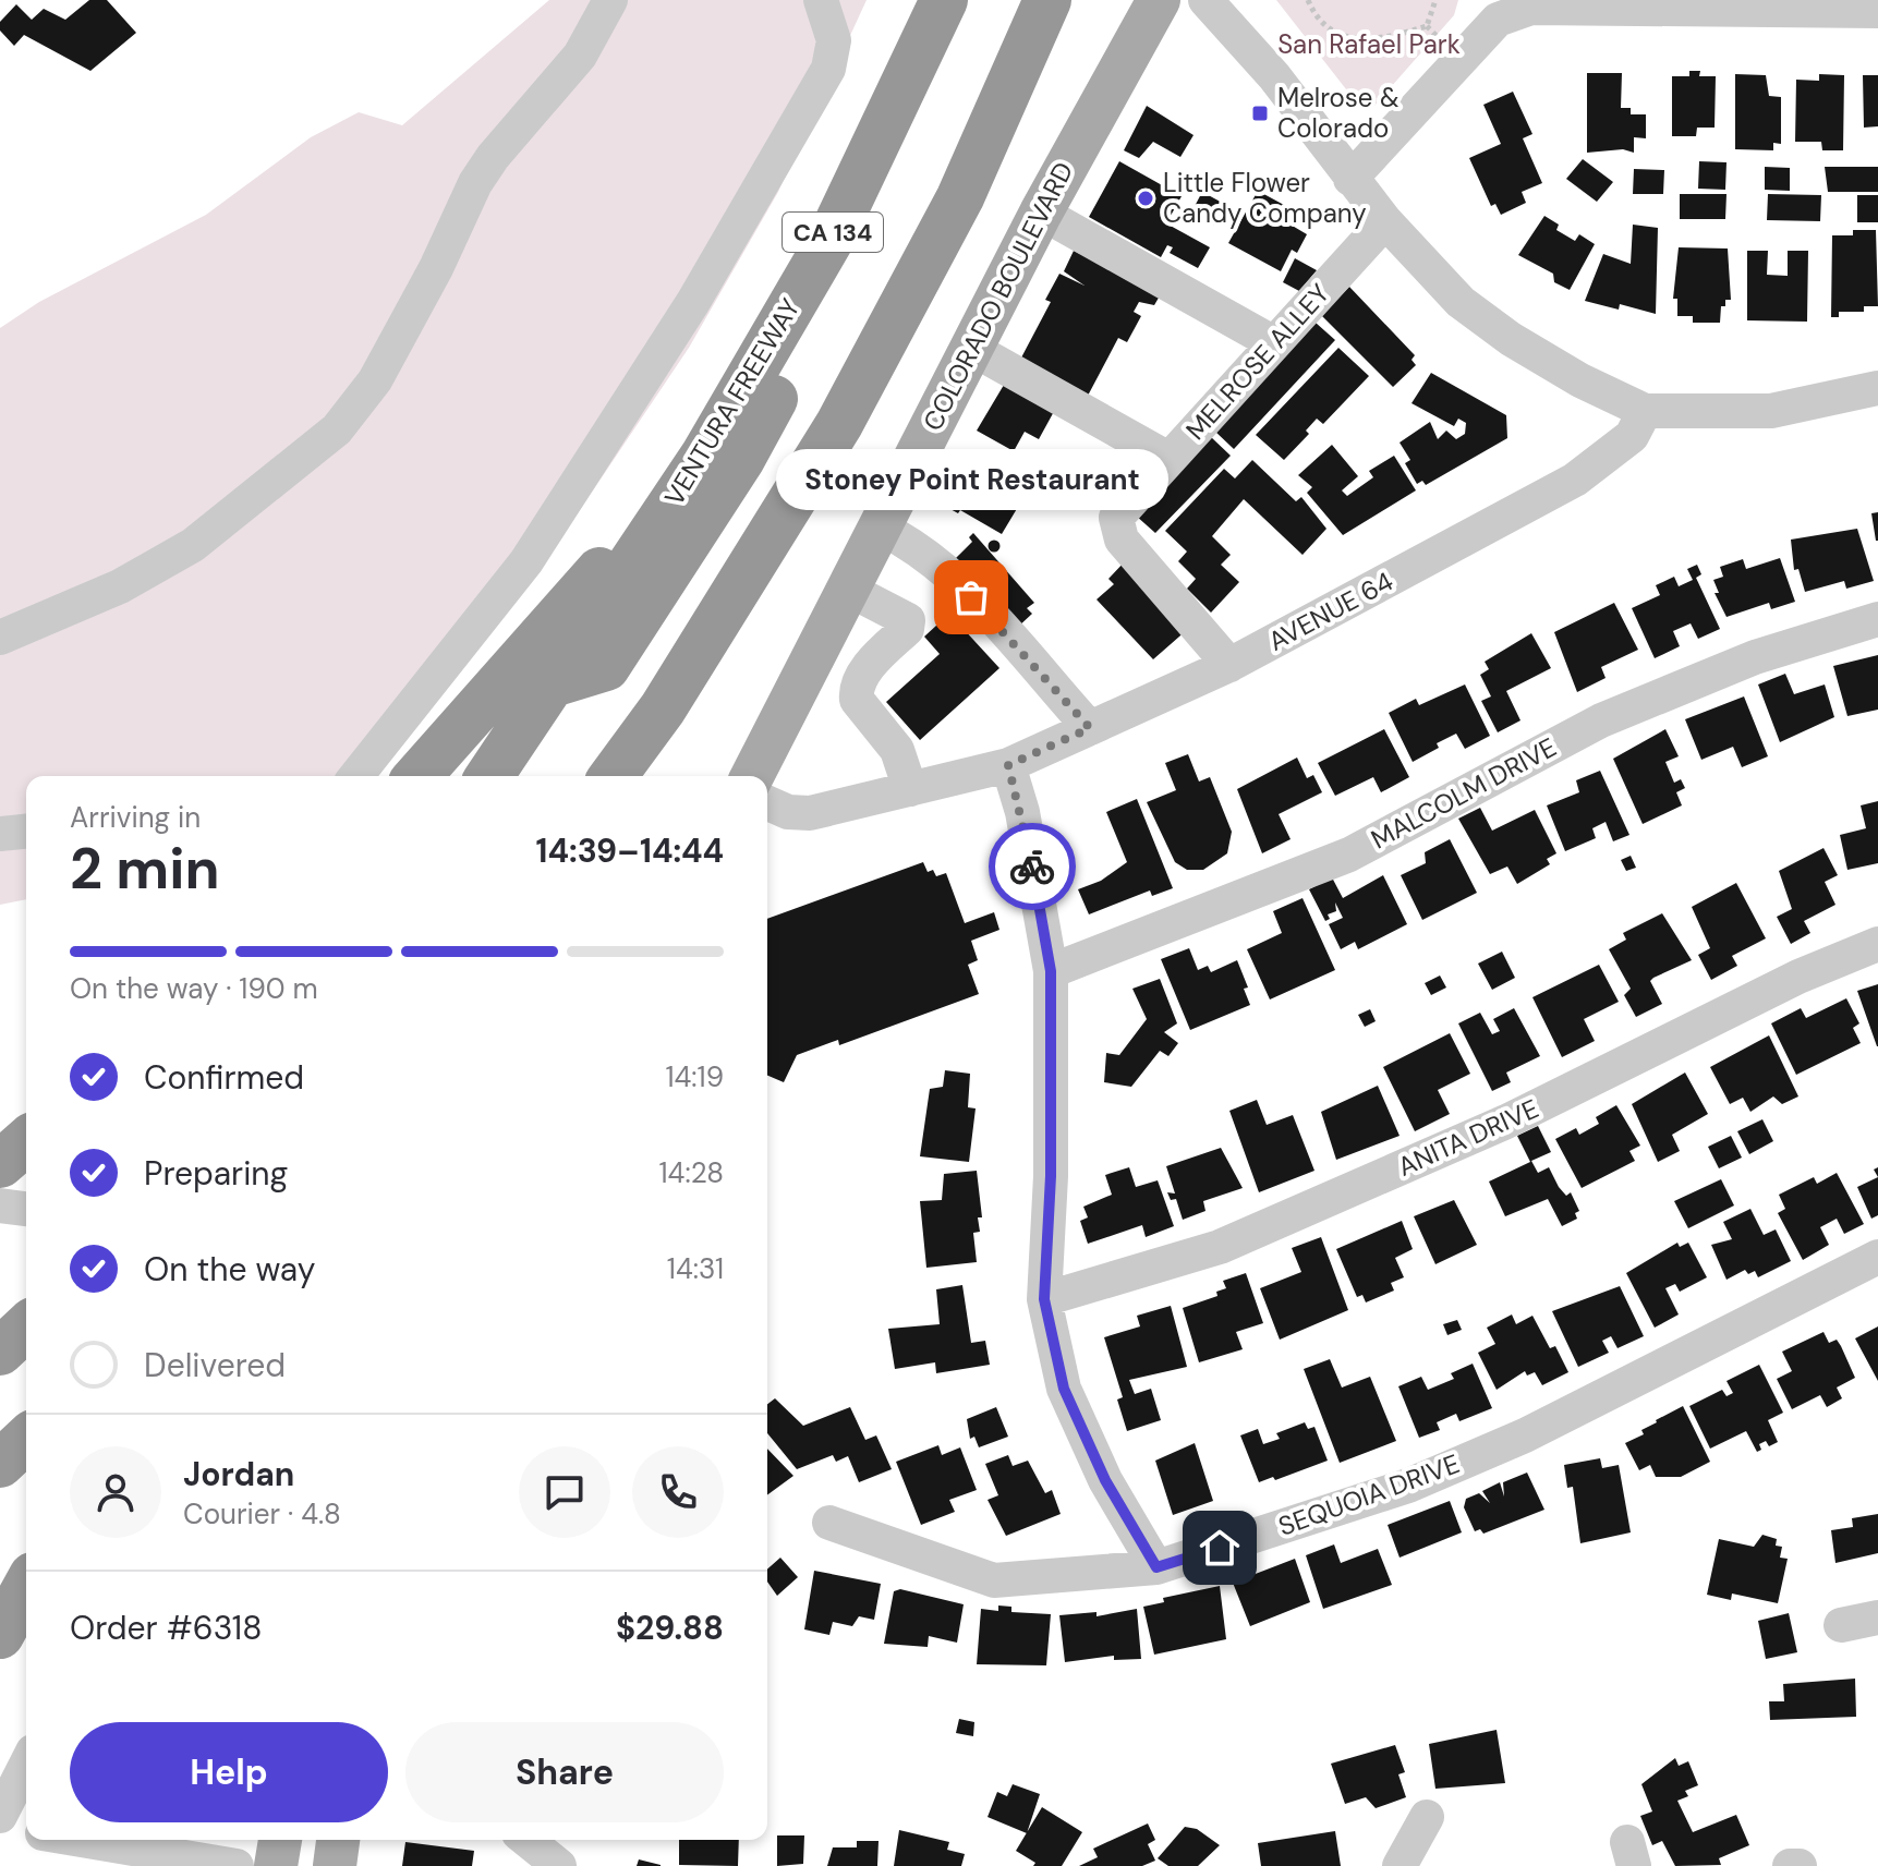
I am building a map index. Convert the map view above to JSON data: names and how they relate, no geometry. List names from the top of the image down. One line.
{"streets":{"highway":["CA 134","VENTURA FREEWAY"],"main road":["COLORADO BOULEVARD"],"street":["MELROSE ALLEY","AVENUE 64","MALCOLM DRIVE","ANITA DRIVE","SEQUOIA DRIVE"]},"crossings":[["MELROSE ALLEY","AVENUE 64"]],"parks":["San Rafael Park"],"places":{"transit":["Melrose & Colorado"],"other":["Little Flower Candy Company","Stoney Point Restaurant"]},"page":{"bubble":"Stoney Point Restaurant","heading":["2 min","Arriving in","14:39–14:44"],"panel":["Jordan","Courier · 4.8","Order #6318","$29.88"],"bar":"On the way · 190 m","list":[["Confirmed","14:19"],["Preparing","14:28"],["On the way","14:31"],"Delivered"],"buttons":["Help","Share"]}}
